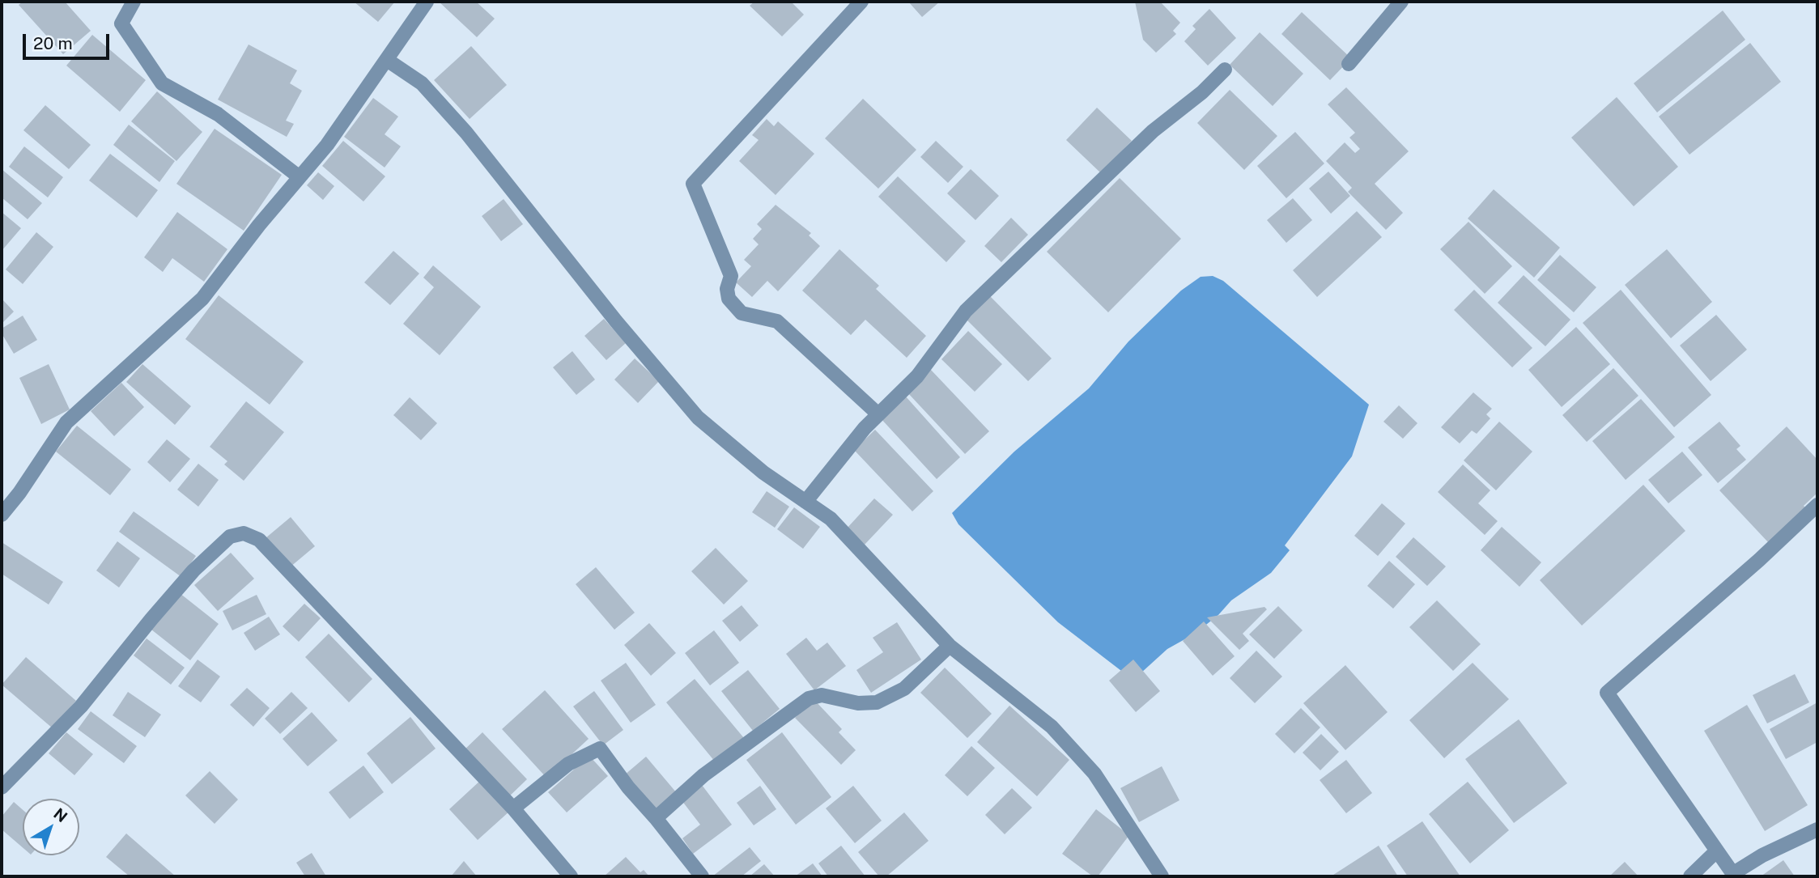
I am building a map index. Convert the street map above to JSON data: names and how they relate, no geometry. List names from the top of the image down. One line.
{"scale_bar":"20 m","north":"top right"}
